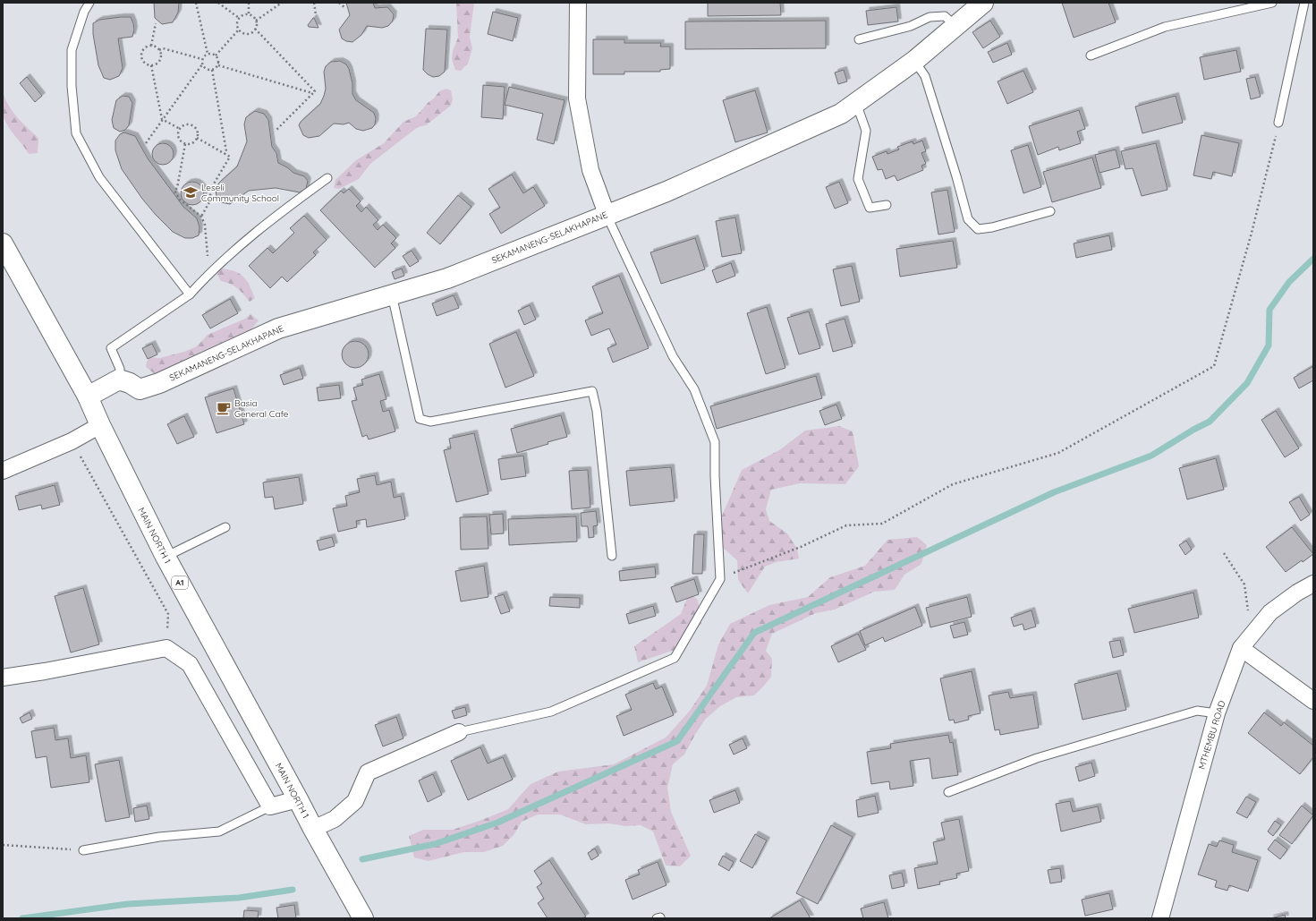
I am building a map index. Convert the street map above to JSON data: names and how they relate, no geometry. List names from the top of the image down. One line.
{"streets":{"street":["SEKAMANENG-SELAKHAPANE","MAIN NORTH 1","A1","MTHEMBU ROAD"]},"places":{"school or university":["Leseli Community School"],"cafe":["Basia General Cafe"]}}
